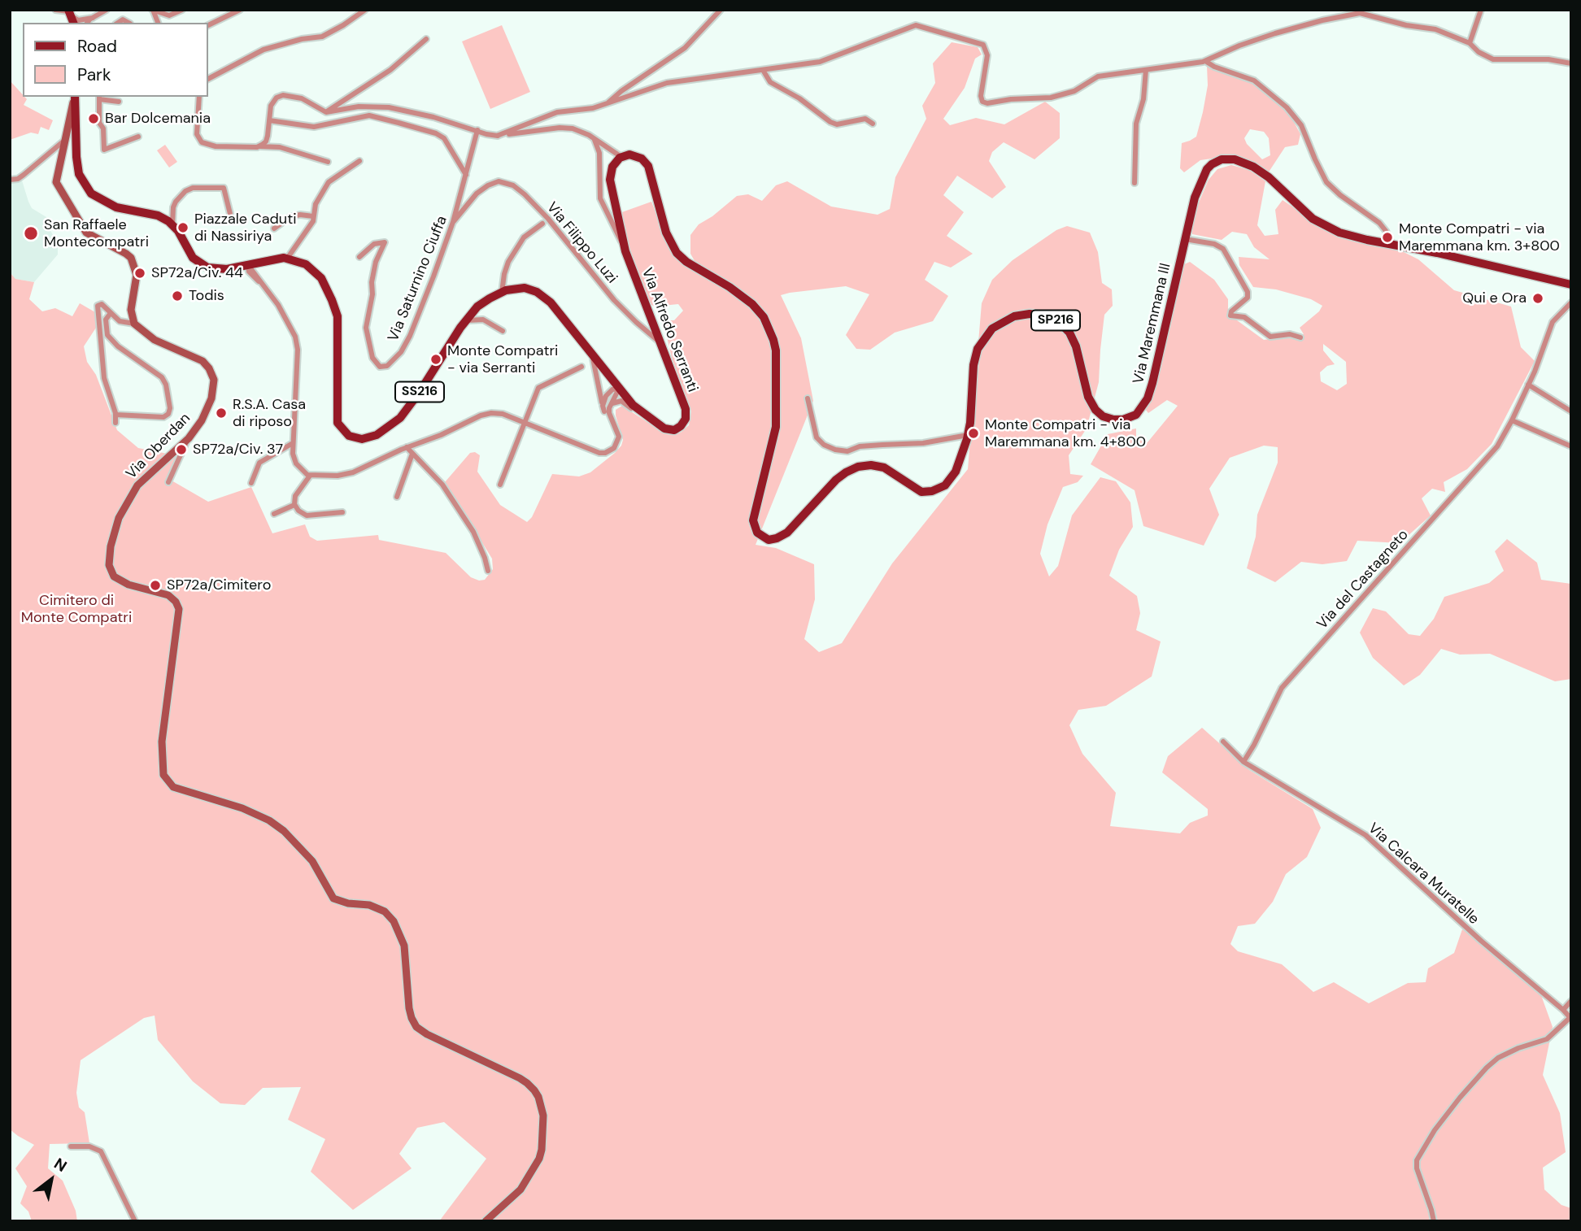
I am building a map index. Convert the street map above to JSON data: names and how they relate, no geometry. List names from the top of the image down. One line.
{"streets":{"main road":["SP216","Via Maremmana III","Via Alfredo Serranti","SS216"],"street":["Via Filippo Luzi","Via Saturnino Ciuffa","Via Oberdan","Via del Castagneto","Via Calcara Muratelle"]},"crossings":[["Via Filippo Luzi","Via Saturnino Ciuffa"],["Via Filippo Luzi","Via Alfredo Serranti"],["Via Maremmana III","Via Alfredo Serranti"],["Via Alfredo Serranti","SS216"],["Via del Castagneto","Via Calcara Muratelle"]],"parks":["Cimitero di Monte Compatri"],"places":["Bar Dolcemania","Piazzale Caduti di Nassiriya","San Raffaele Montecompatri","Monte Compatri - via Maremmana km. 3+800","SP72a/Civ. 44","Todis","Qui e Ora","Monte Compatri - via Serranti","R.S.A. Casa di riposo","Monte Compatri - via Maremmana km. 4+800","SP72a/Civ. 37","SP72a/Cimitero"],"legend":["Road","Park"],"north":"top right"}
